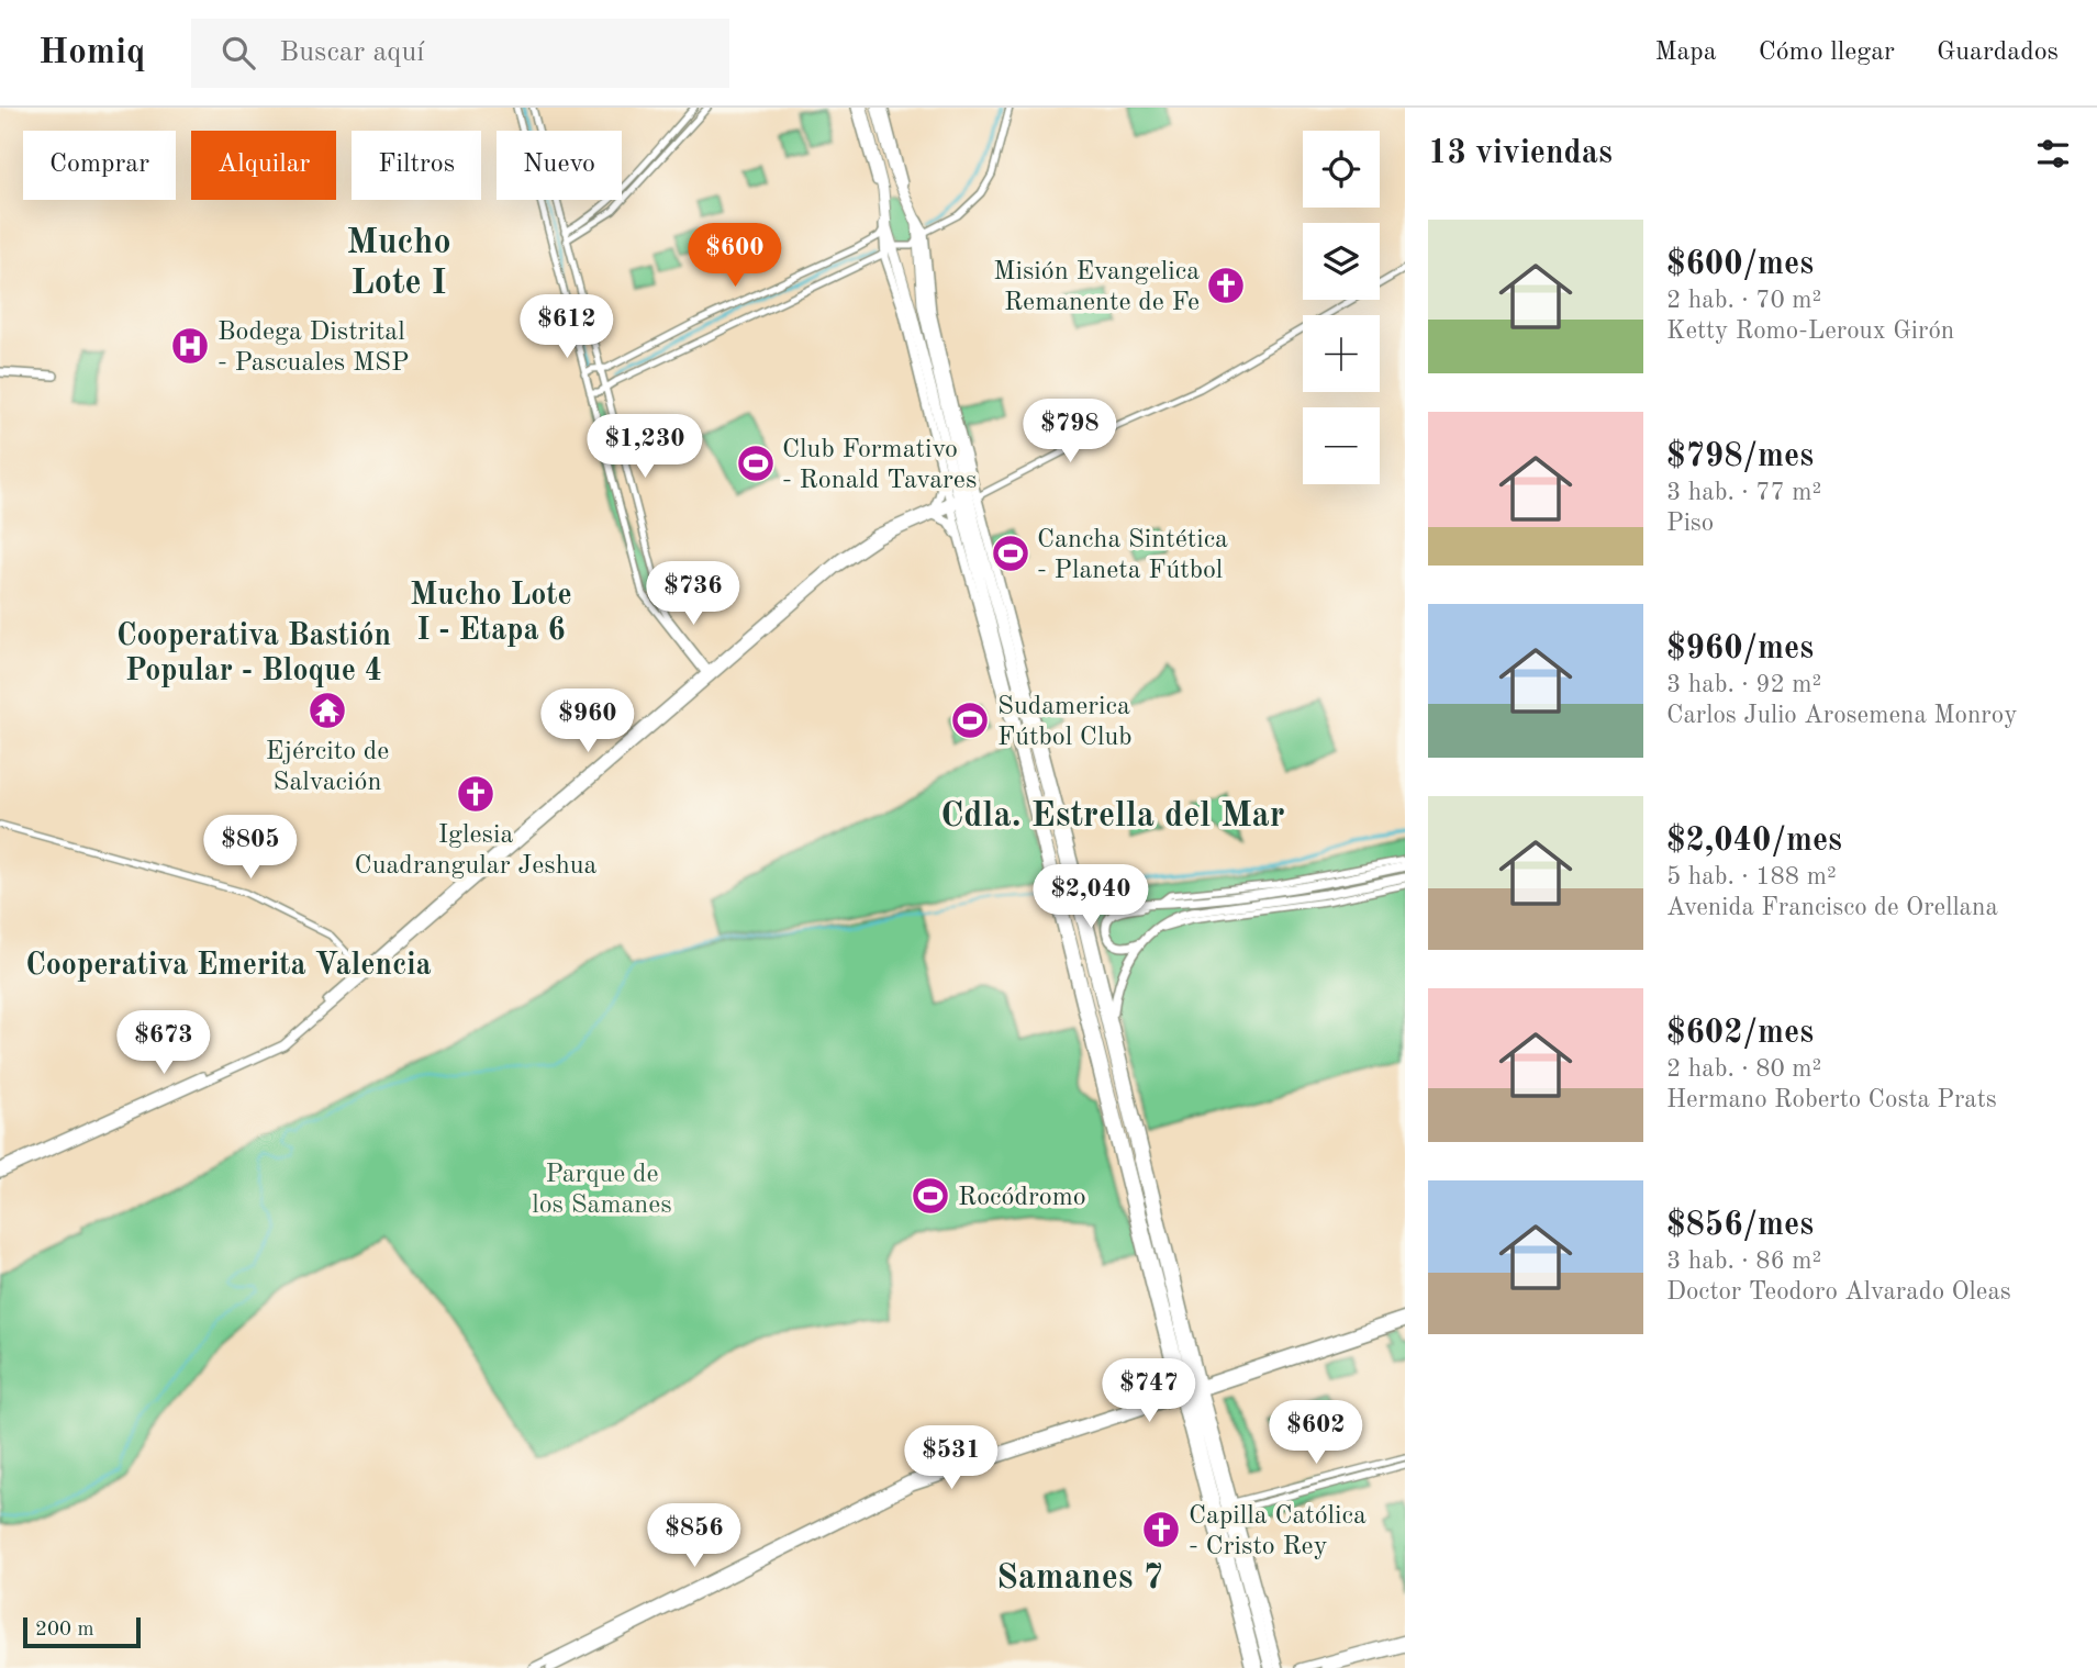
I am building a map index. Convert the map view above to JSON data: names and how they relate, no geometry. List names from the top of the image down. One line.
{"districts":["Mucho Lote I","Mucho Lote I - Etapa 6","Cooperativa Bastión Popular - Bloque 4","Cdla. Estrella del Mar","Cooperativa Emerita Valencia","Samanes 7"],"parks":["Parque de los Samanes"],"places":{"church":["Misión Evangelica Remanente de Fe","Iglesia Cuadrangular Jeshua","Capilla Católica - Cristo Rey"],"hospital":["Bodega Distrital - Pascuales MSP"],"sports":["Club Formativo - Ronald Tavares","Cancha Sintética - Planeta Fútbol","Sudamerica Fútbol Club","Rocódromo"],"temple":["Ejército de Salvación"]},"scale_bar":"200 m","page":{"header":"Homiq","search":"Buscar aquí","nav":["Mapa","Cómo llegar","Guardados"],"heading":"13 viviendas","map_buttons":["+","−"],"chip":["Comprar","Alquilar","Filtros","Nuevo"],"list":[{"name":"$600/mes","note":"2 hab. · 70 m² · Ketty Romo-Leroux Girón"},{"name":"$798/mes","note":"3 hab. · 77 m² · Piso"},{"name":"$960/mes","note":"3 hab. · 92 m² · Carlos Julio Arosemena Monroy"},{"name":"$2,040/mes","note":"5 hab. · 188 m² · Avenida Francisco de Orellana"},{"name":"$602/mes","note":"2 hab. · 80 m² · Hermano Roberto Costa Prats"},{"name":"$856/mes","note":"3 hab. · 86 m² · Doctor Teodoro Alvarado Oleas"}],"price":["$600","$612","$798","$1,230","$736","$960","$805","$2,040","$673","$747","$602","$531","$856"],"scale":"200 m"}}
